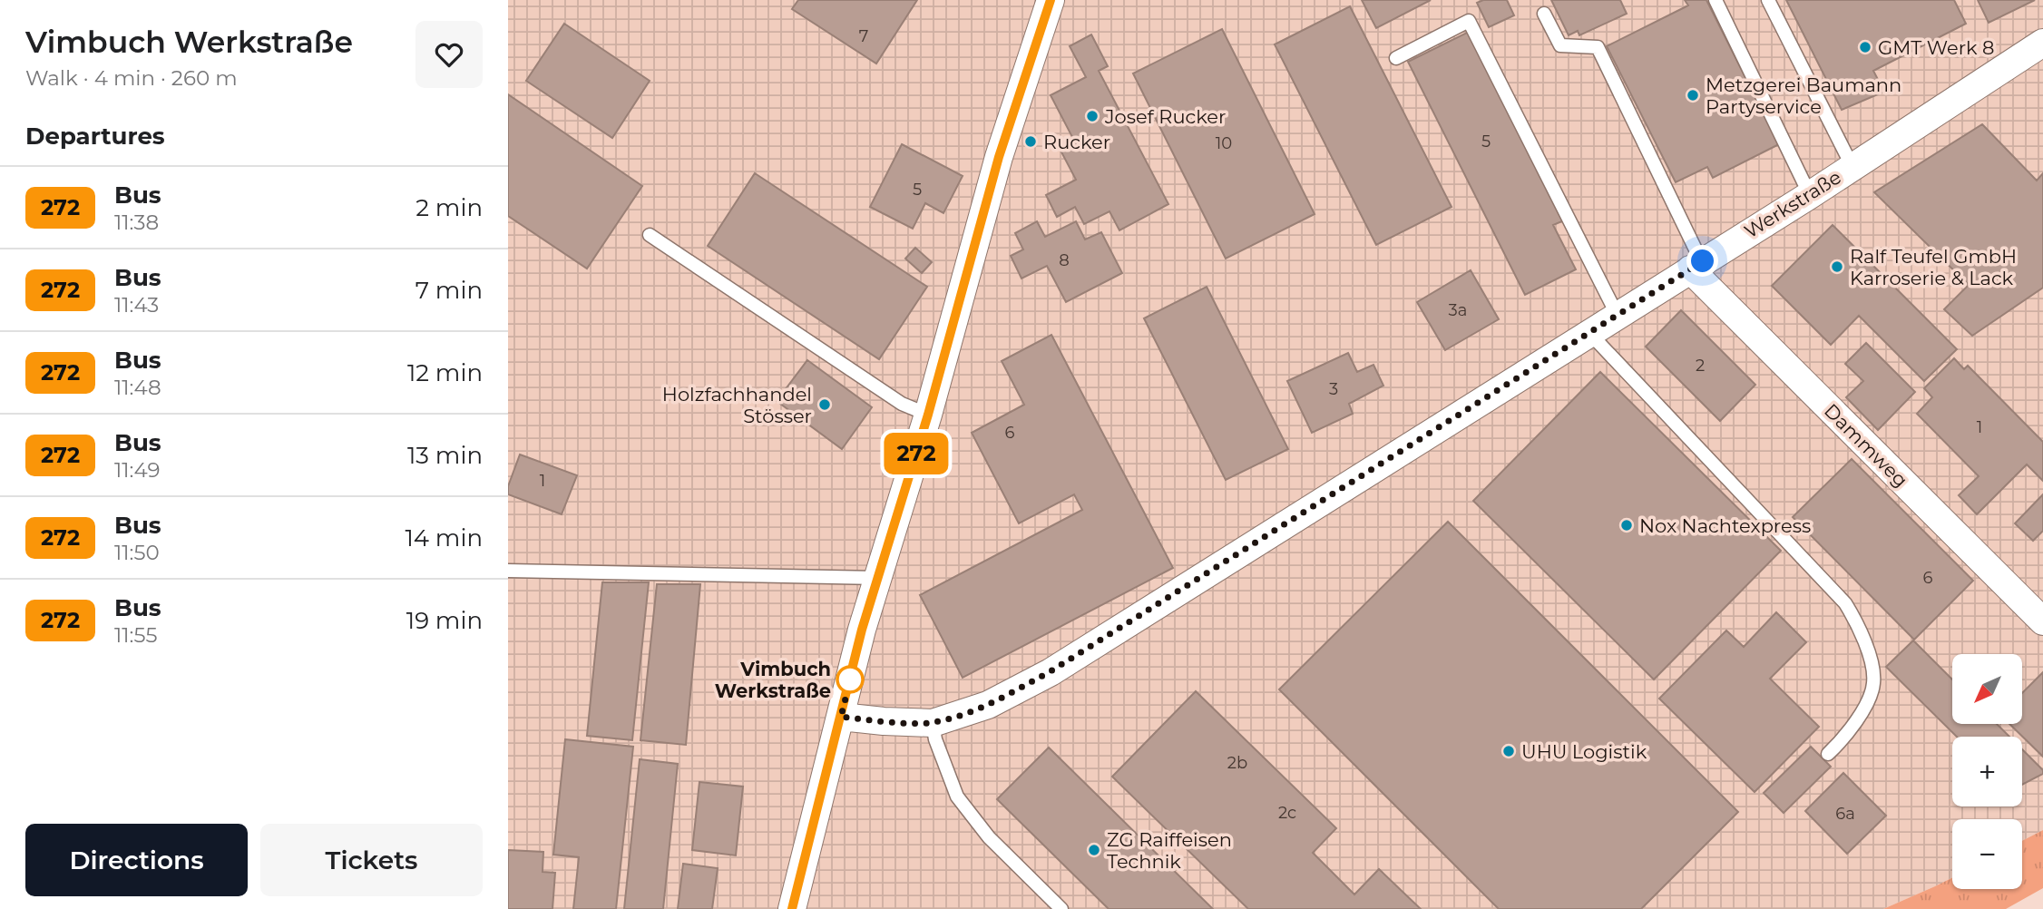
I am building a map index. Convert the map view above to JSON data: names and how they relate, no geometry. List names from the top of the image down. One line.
{"streets":{"street":["Werkstraße","Dammweg"]},"crossings":[["Werkstraße","Dammweg"]],"places":["GMT Werk 8","Metzgerei Baumann Partyservice","Josef Rucker","Rucker","Ralf Teufel GmbH Karroserie & Lack","Holzfachhandel Stösser","Nox Nachtexpress","Vimbuch Werkstraße","UHU Logistik","ZG Raiffeisen Technik"],"lines":["bus line 272"],"house_numbers":["7","5","10","5","8","3a","2","3","1","6","1","6","2b","2c","6a"],"north":"bottom left","page":{"heading":[["Vimbuch Werkstraße","Walk · 4 min · 260 m"],"Departures"],"on_map":"272","list":[{"mark":"272","name":"Bus","note":"11:38","value":"2 min"},{"mark":"272","name":"Bus","note":"11:43","value":"7 min"},{"mark":"272","name":"Bus","note":"11:48","value":"12 min"},{"mark":"272","name":"Bus","note":"11:49","value":"13 min"},{"mark":"272","name":"Bus","note":"11:50","value":"14 min"},{"mark":"272","name":"Bus","note":"11:55","value":"19 min"}],"map_buttons":["+","−"],"buttons":["Directions","Tickets"]}}
